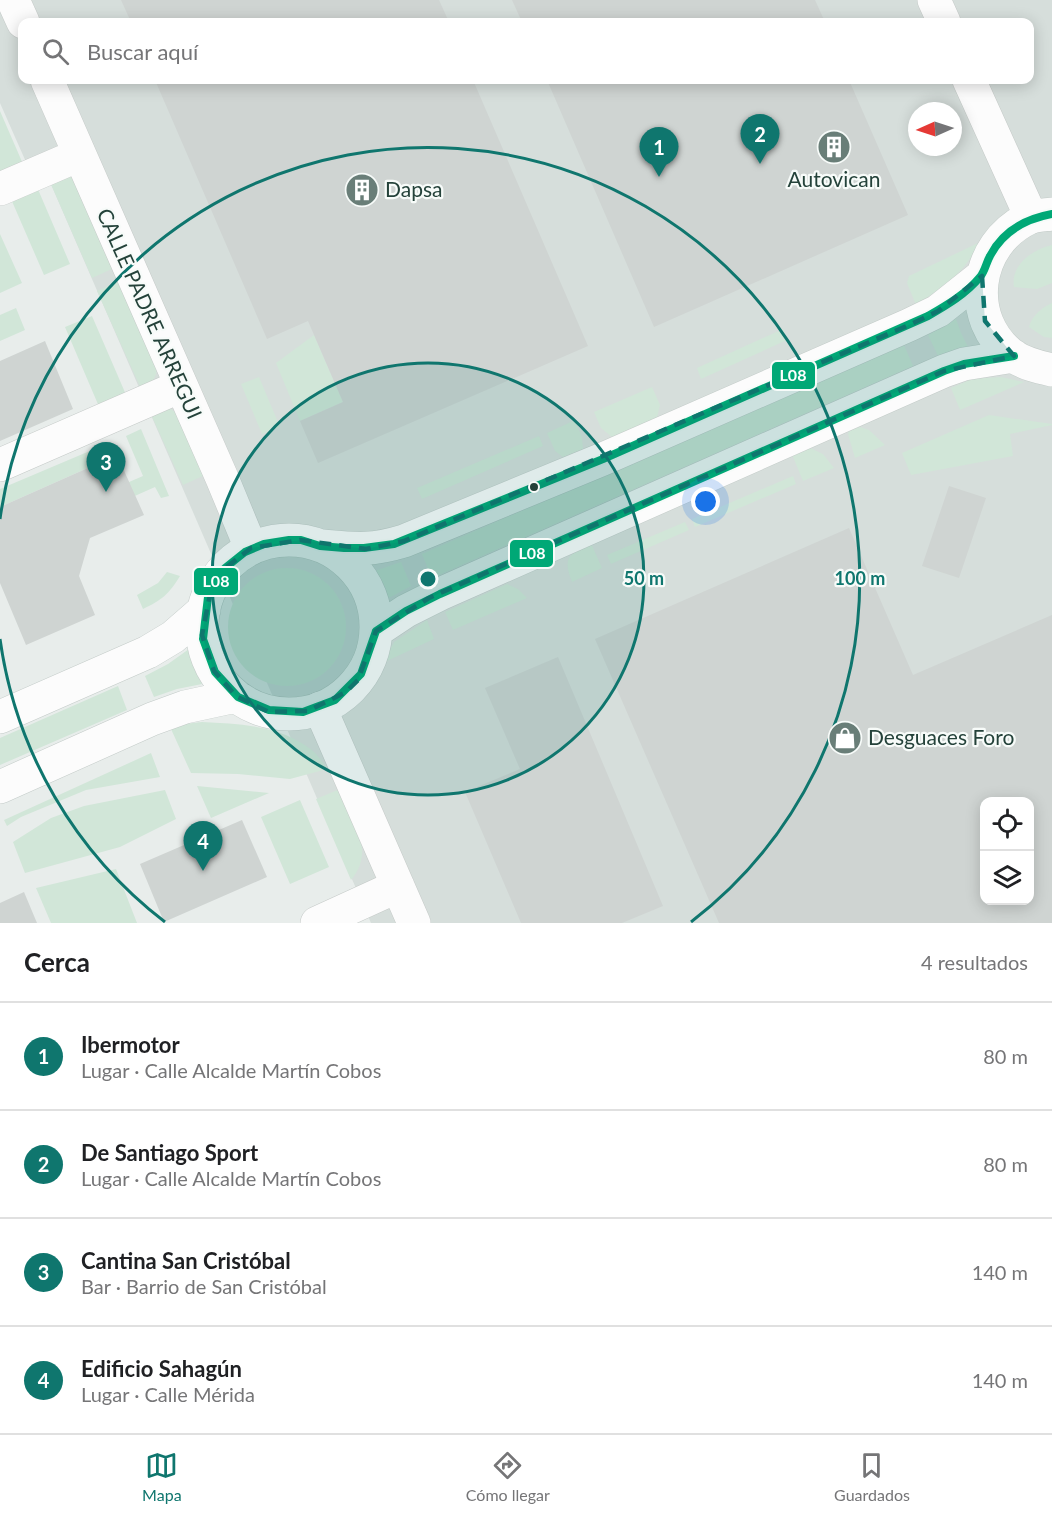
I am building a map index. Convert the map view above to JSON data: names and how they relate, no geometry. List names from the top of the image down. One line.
{"streets":{"main road":["CALLE PADRE ARREGUI"]},"places":{"building":["Autovican","Dapsa"],"shop":["Desguaces Foro"]},"lines":["transit line L08"],"north":"left","page":{"search":"Buscar aquí","pins":["2","1","3","4"],"heading":["Cerca","4 resultados"],"list":[{"mark":"1","name":"Ibermotor","note":"Lugar · Calle Alcalde Martín Cobos","value":"80 m"},{"mark":"2","name":"De Santiago Sport","note":"Lugar · Calle Alcalde Martín Cobos","value":"80 m"},{"mark":"3","name":"Cantina San Cristóbal","note":"Bar · Barrio de San Cristóbal","value":"140 m"},{"mark":"4","name":"Edificio Sahagún","note":"Lugar · Calle Mérida","value":"140 m"}],"nav":["Mapa","Cómo llegar","Guardados"]},"rings":["50 m","100 m"]}
